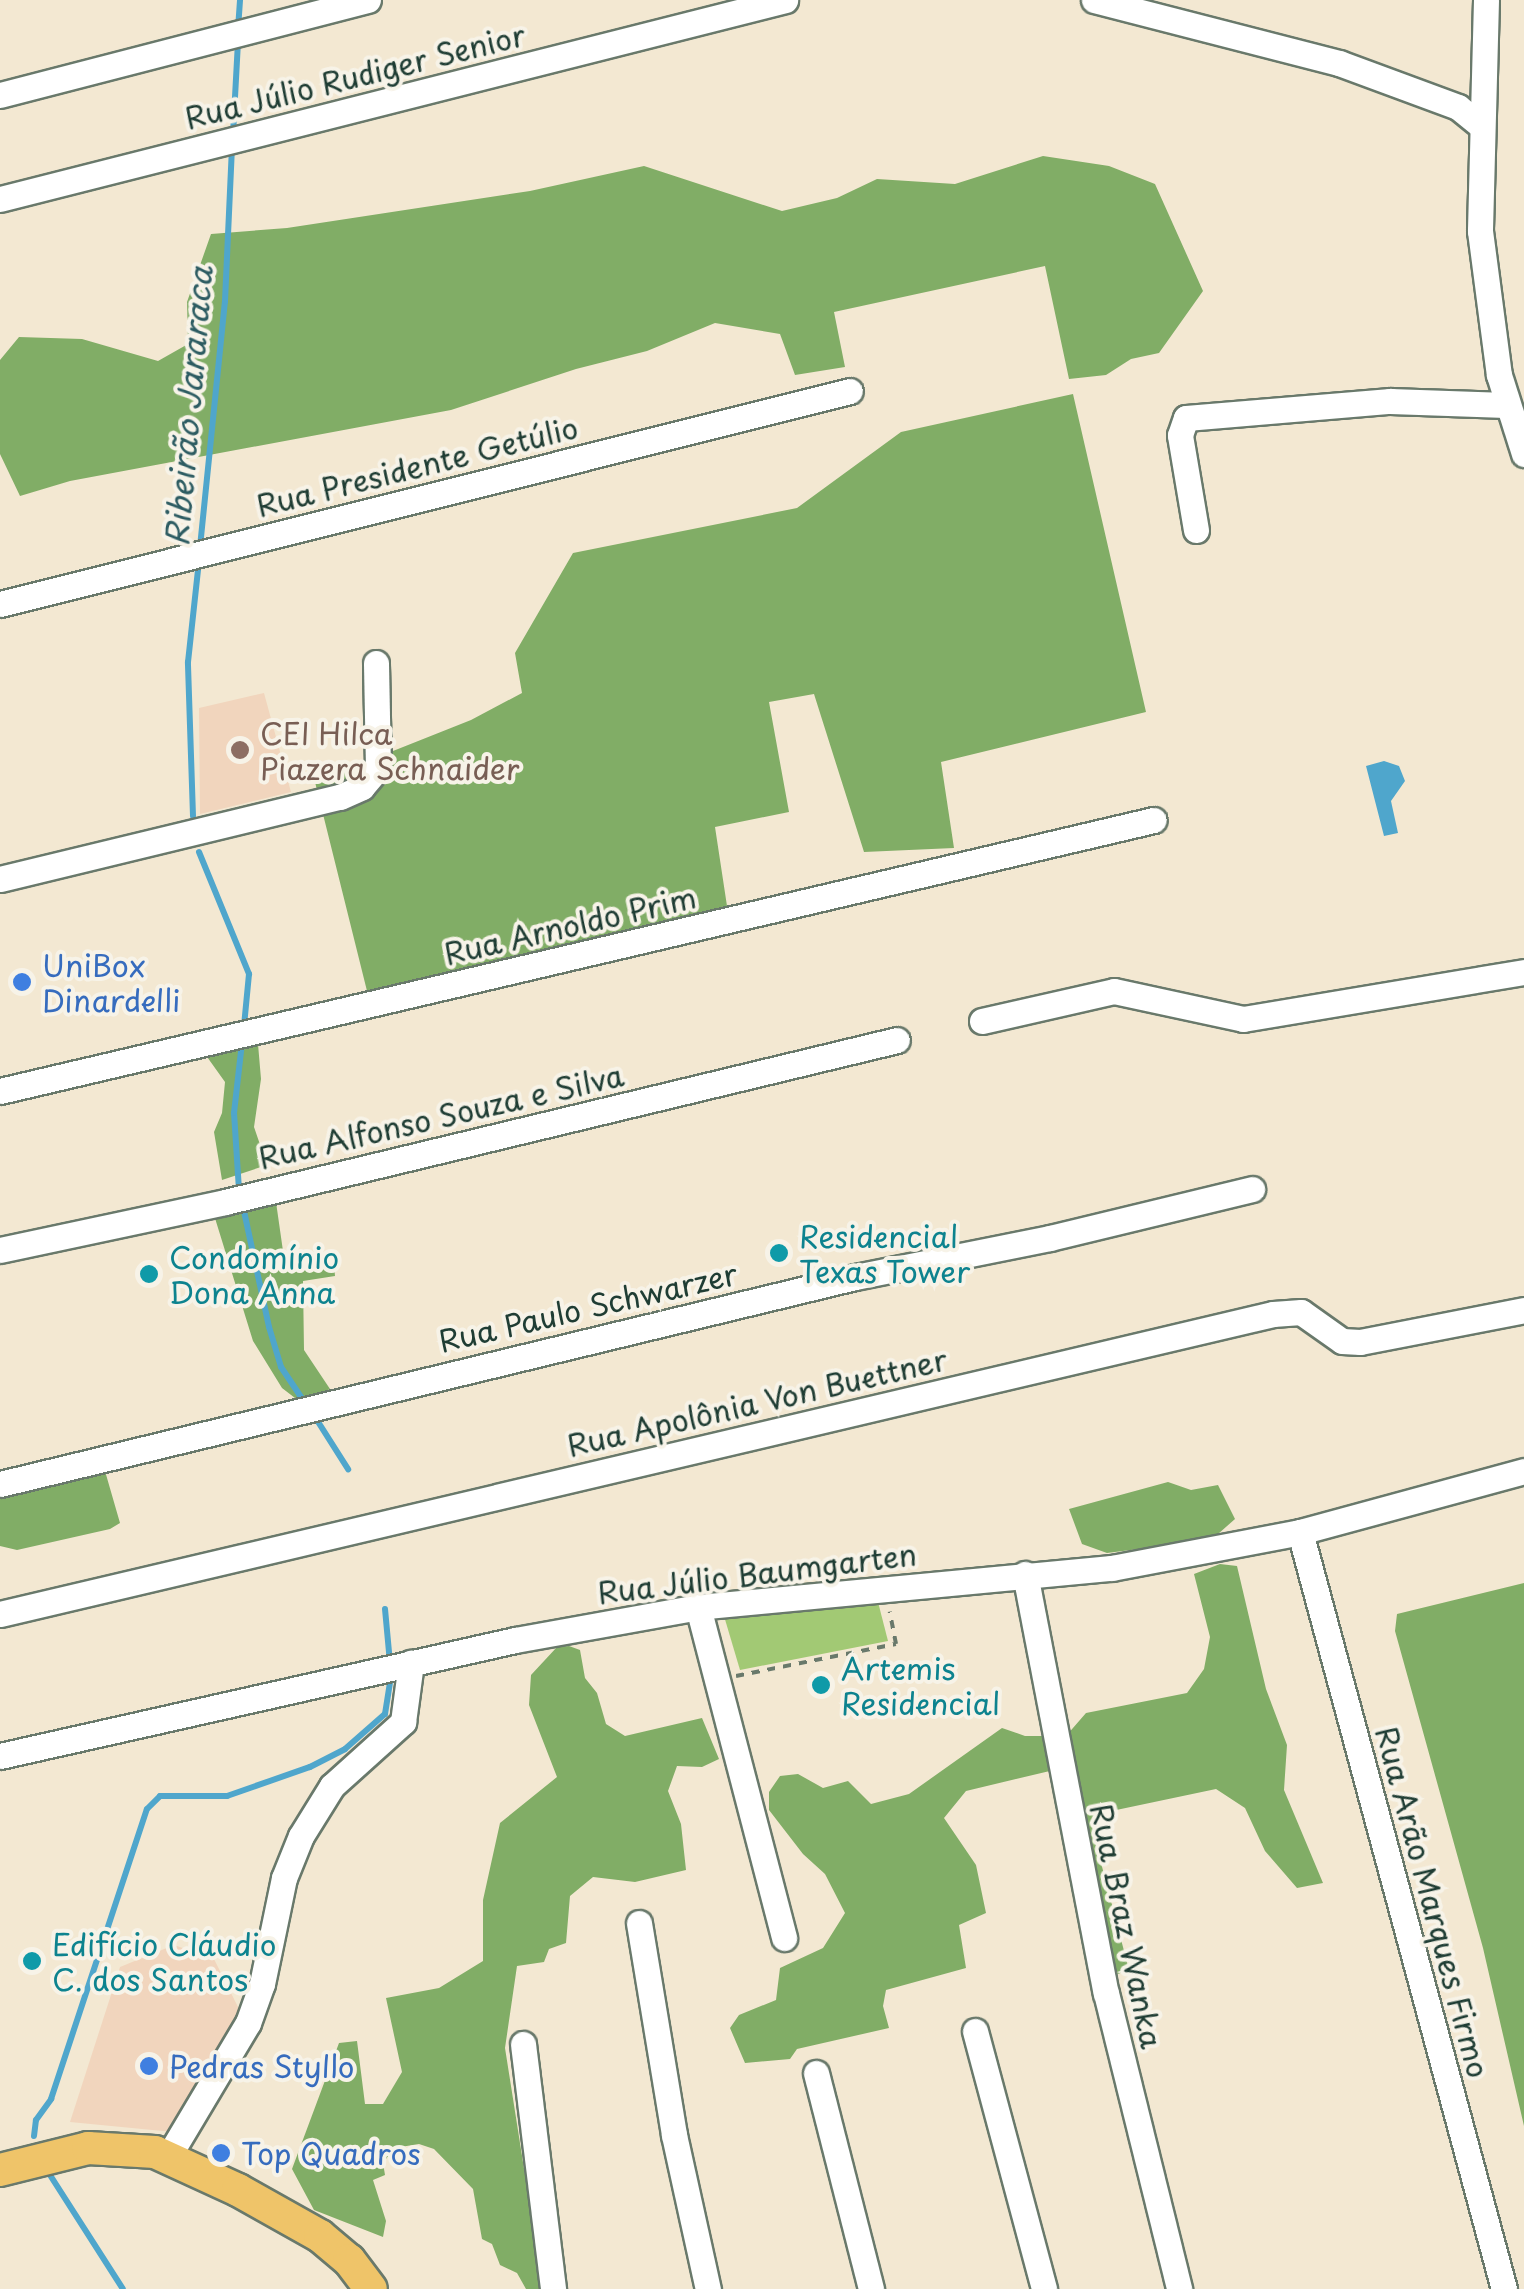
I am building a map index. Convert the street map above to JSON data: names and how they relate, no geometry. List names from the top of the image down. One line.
{"streets":{"street":["Rua Júlio Rudiger Senior","Rua Presidente Getúlio","Rua Arnoldo Prim","Rua Alfonso Souza e Silva","Rua Paulo Schwarzer","Rua Apolônia Von Buettner","Rua Júlio Baumgarten","Rua Arão Marques Firmo","Rua Braz Wanka"]},"crossings":[["Rua Júlio Baumgarten","Rua Arão Marques Firmo"],["Rua Júlio Baumgarten","Rua Braz Wanka"]],"water":["Ribeirão Jararaca"],"places":["CEI Hilca Piazera Schnaider","UniBox Dinardelli","Residencial Texas Tower","Condomínio Dona Anna","Artemis Residencial","Edifício Cláudio C. dos Santos","Pedras Styllo","Top Quadros"]}
